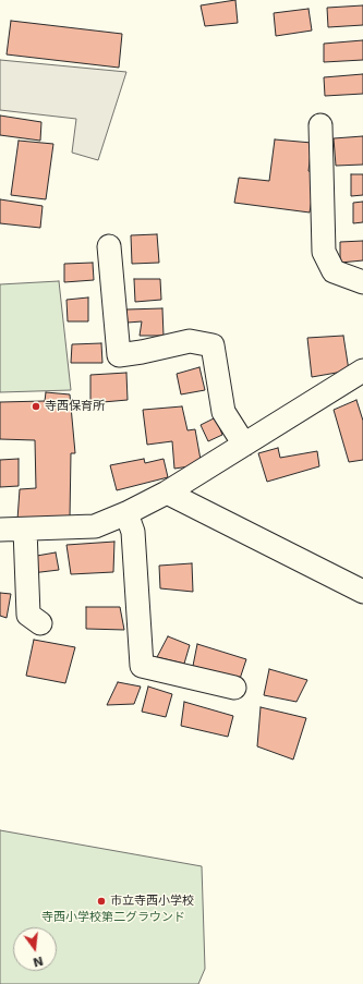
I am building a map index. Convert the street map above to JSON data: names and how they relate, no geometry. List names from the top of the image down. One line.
{"parks":["寺西小学校第二グラウンド"],"places":["寺西保育所","市立寺西小学校"],"north":"bottom"}
